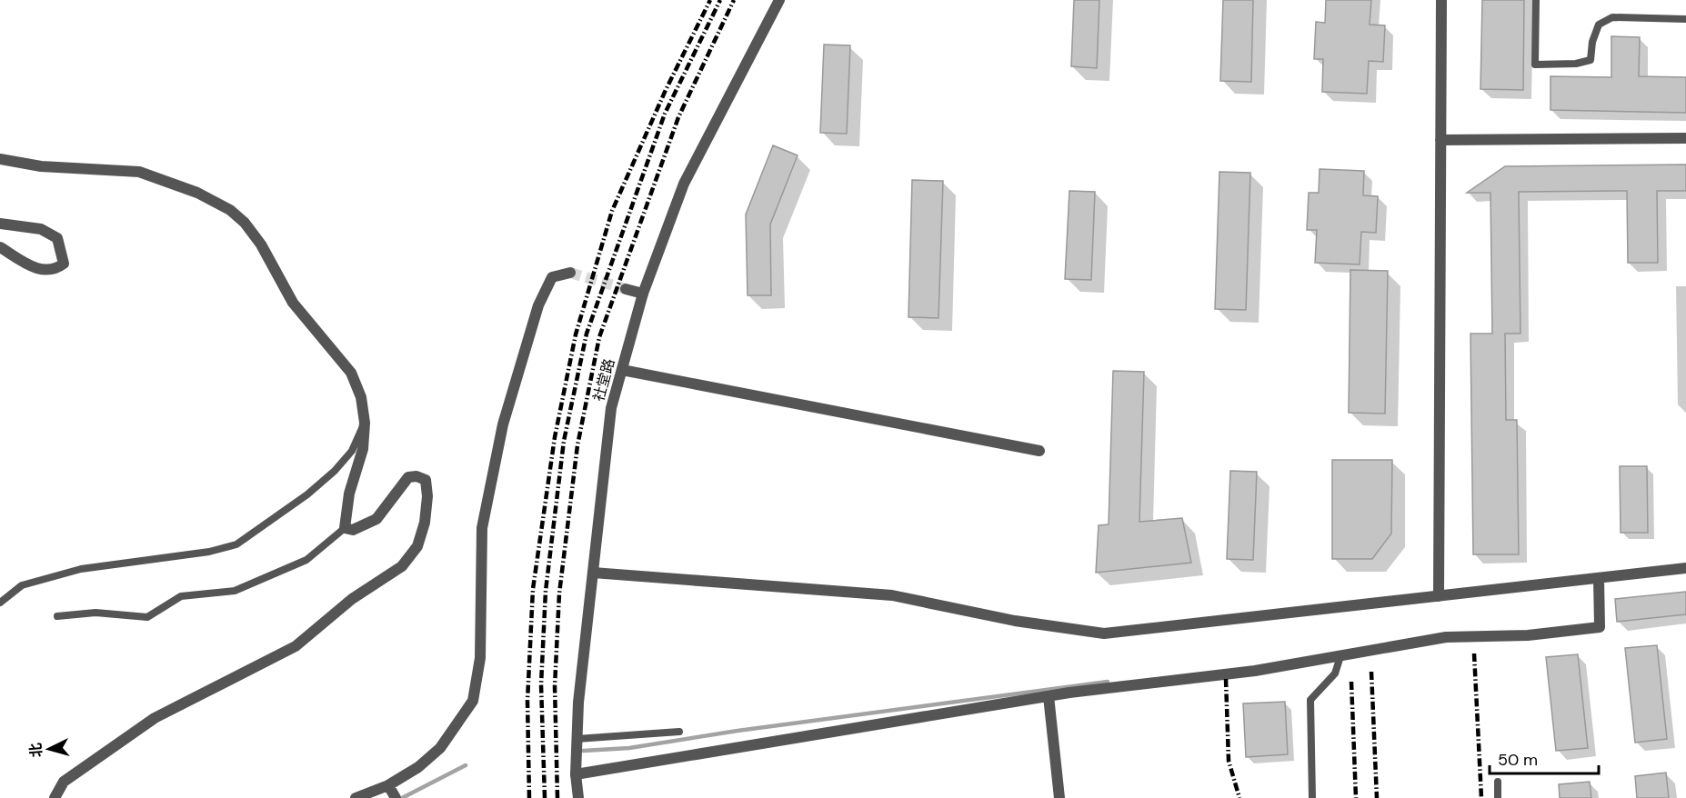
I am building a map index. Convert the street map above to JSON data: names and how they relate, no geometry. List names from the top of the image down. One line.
{"streets":{"street":["社堂路"]},"scale_bar":"50 m","north":"left"}
